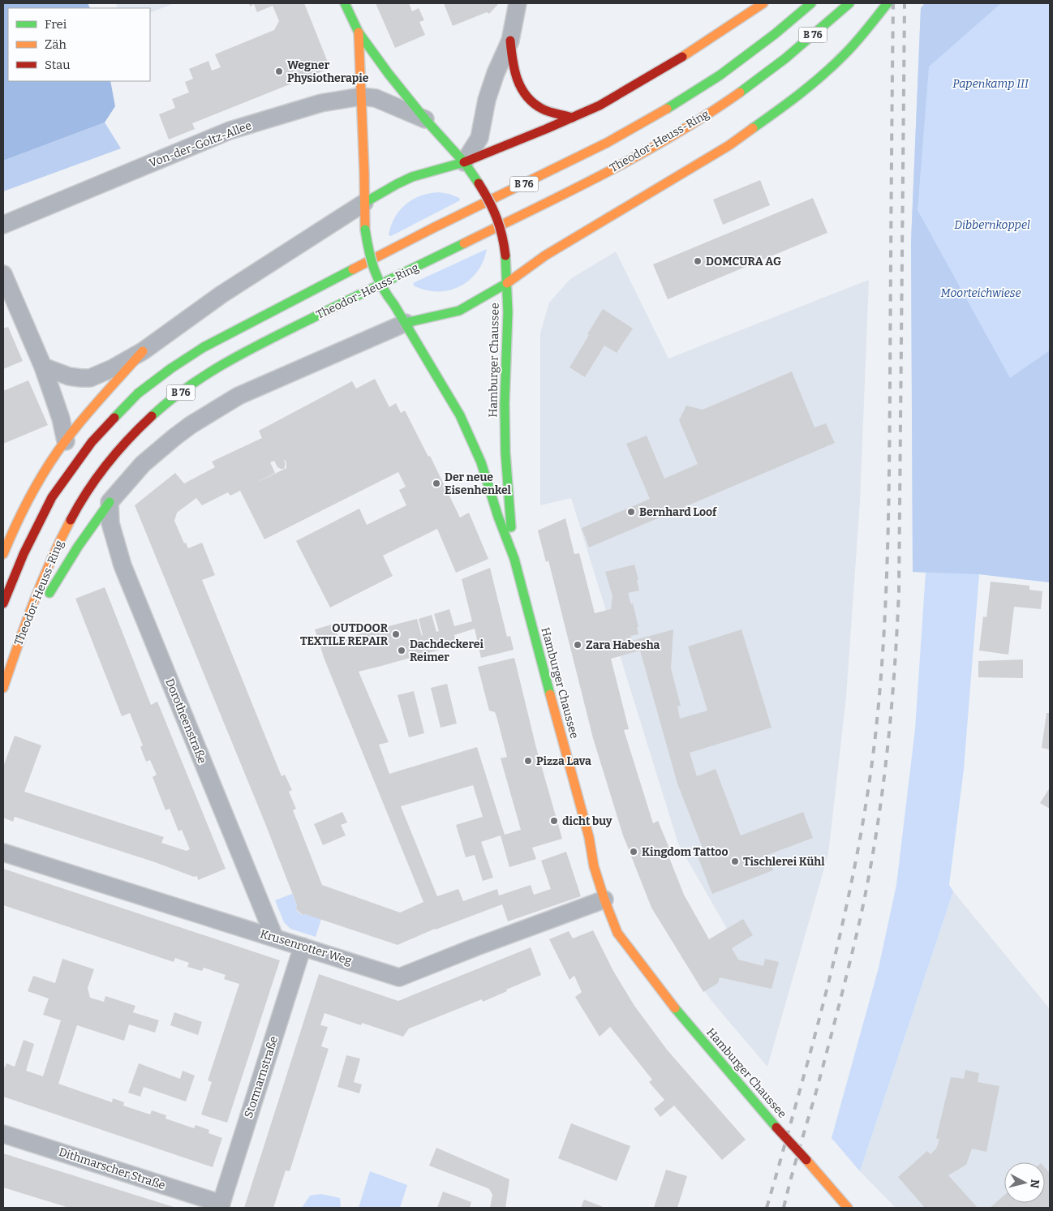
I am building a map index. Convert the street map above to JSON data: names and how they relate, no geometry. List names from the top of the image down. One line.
{"streets":{"main road":["B 76","Theodor-Heuss-Ring","Hamburger Chaussee"],"street":["Von-der-Goltz-Allee","Dorotheenstraße","Krusenrotter Weg","Stormarnstraße","Dithmarscher Straße"]},"crossings":[["Von-der-Goltz-Allee","Hamburger Chaussee"],["Hamburger Chaussee","Krusenrotter Weg"],["Dorotheenstraße","Krusenrotter Weg"],["Krusenrotter Weg","Stormarnstraße"],["Stormarnstraße","Dithmarscher Straße"]],"parks":["Papenkamp III","Dibbernkoppel","Moorteichwiese"],"places":["Wegner Physiotherapie","DOMCURA AG","Der neue Eisenhenkel","Bernhard Loof","OUTDOOR TEXTILE REPAIR","Zara Habesha","Dachdeckerei Reimer","Pizza Lava","dicht buy","Kingdom Tattoo","Tischlerei Kühl"],"legend":["Frei","Zäh","Stau"],"north":"right"}
